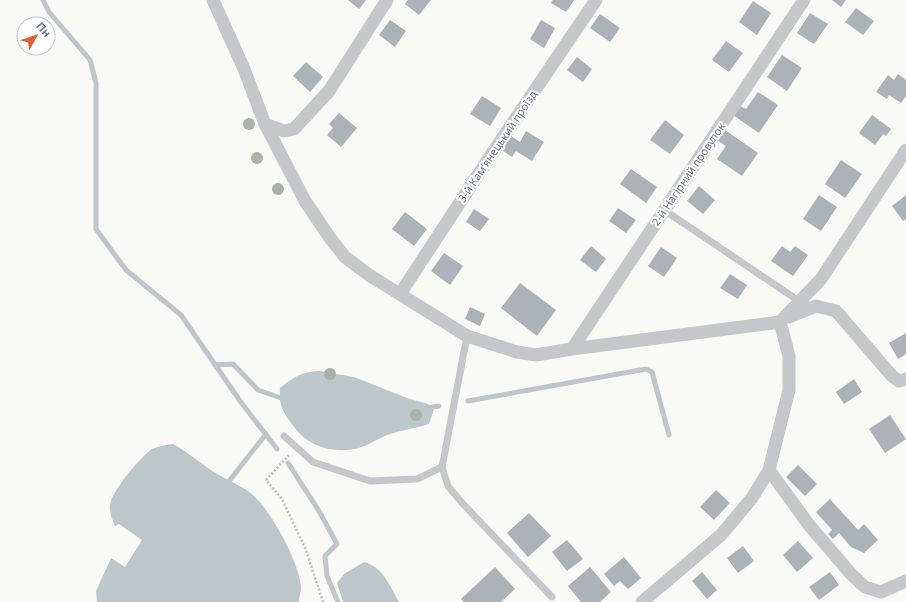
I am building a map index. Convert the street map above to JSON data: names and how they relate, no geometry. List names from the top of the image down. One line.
{"streets":{"street":["3-й Камʼянецький проїзд","2-й Нагірний провулок"]},"north":"top right"}
